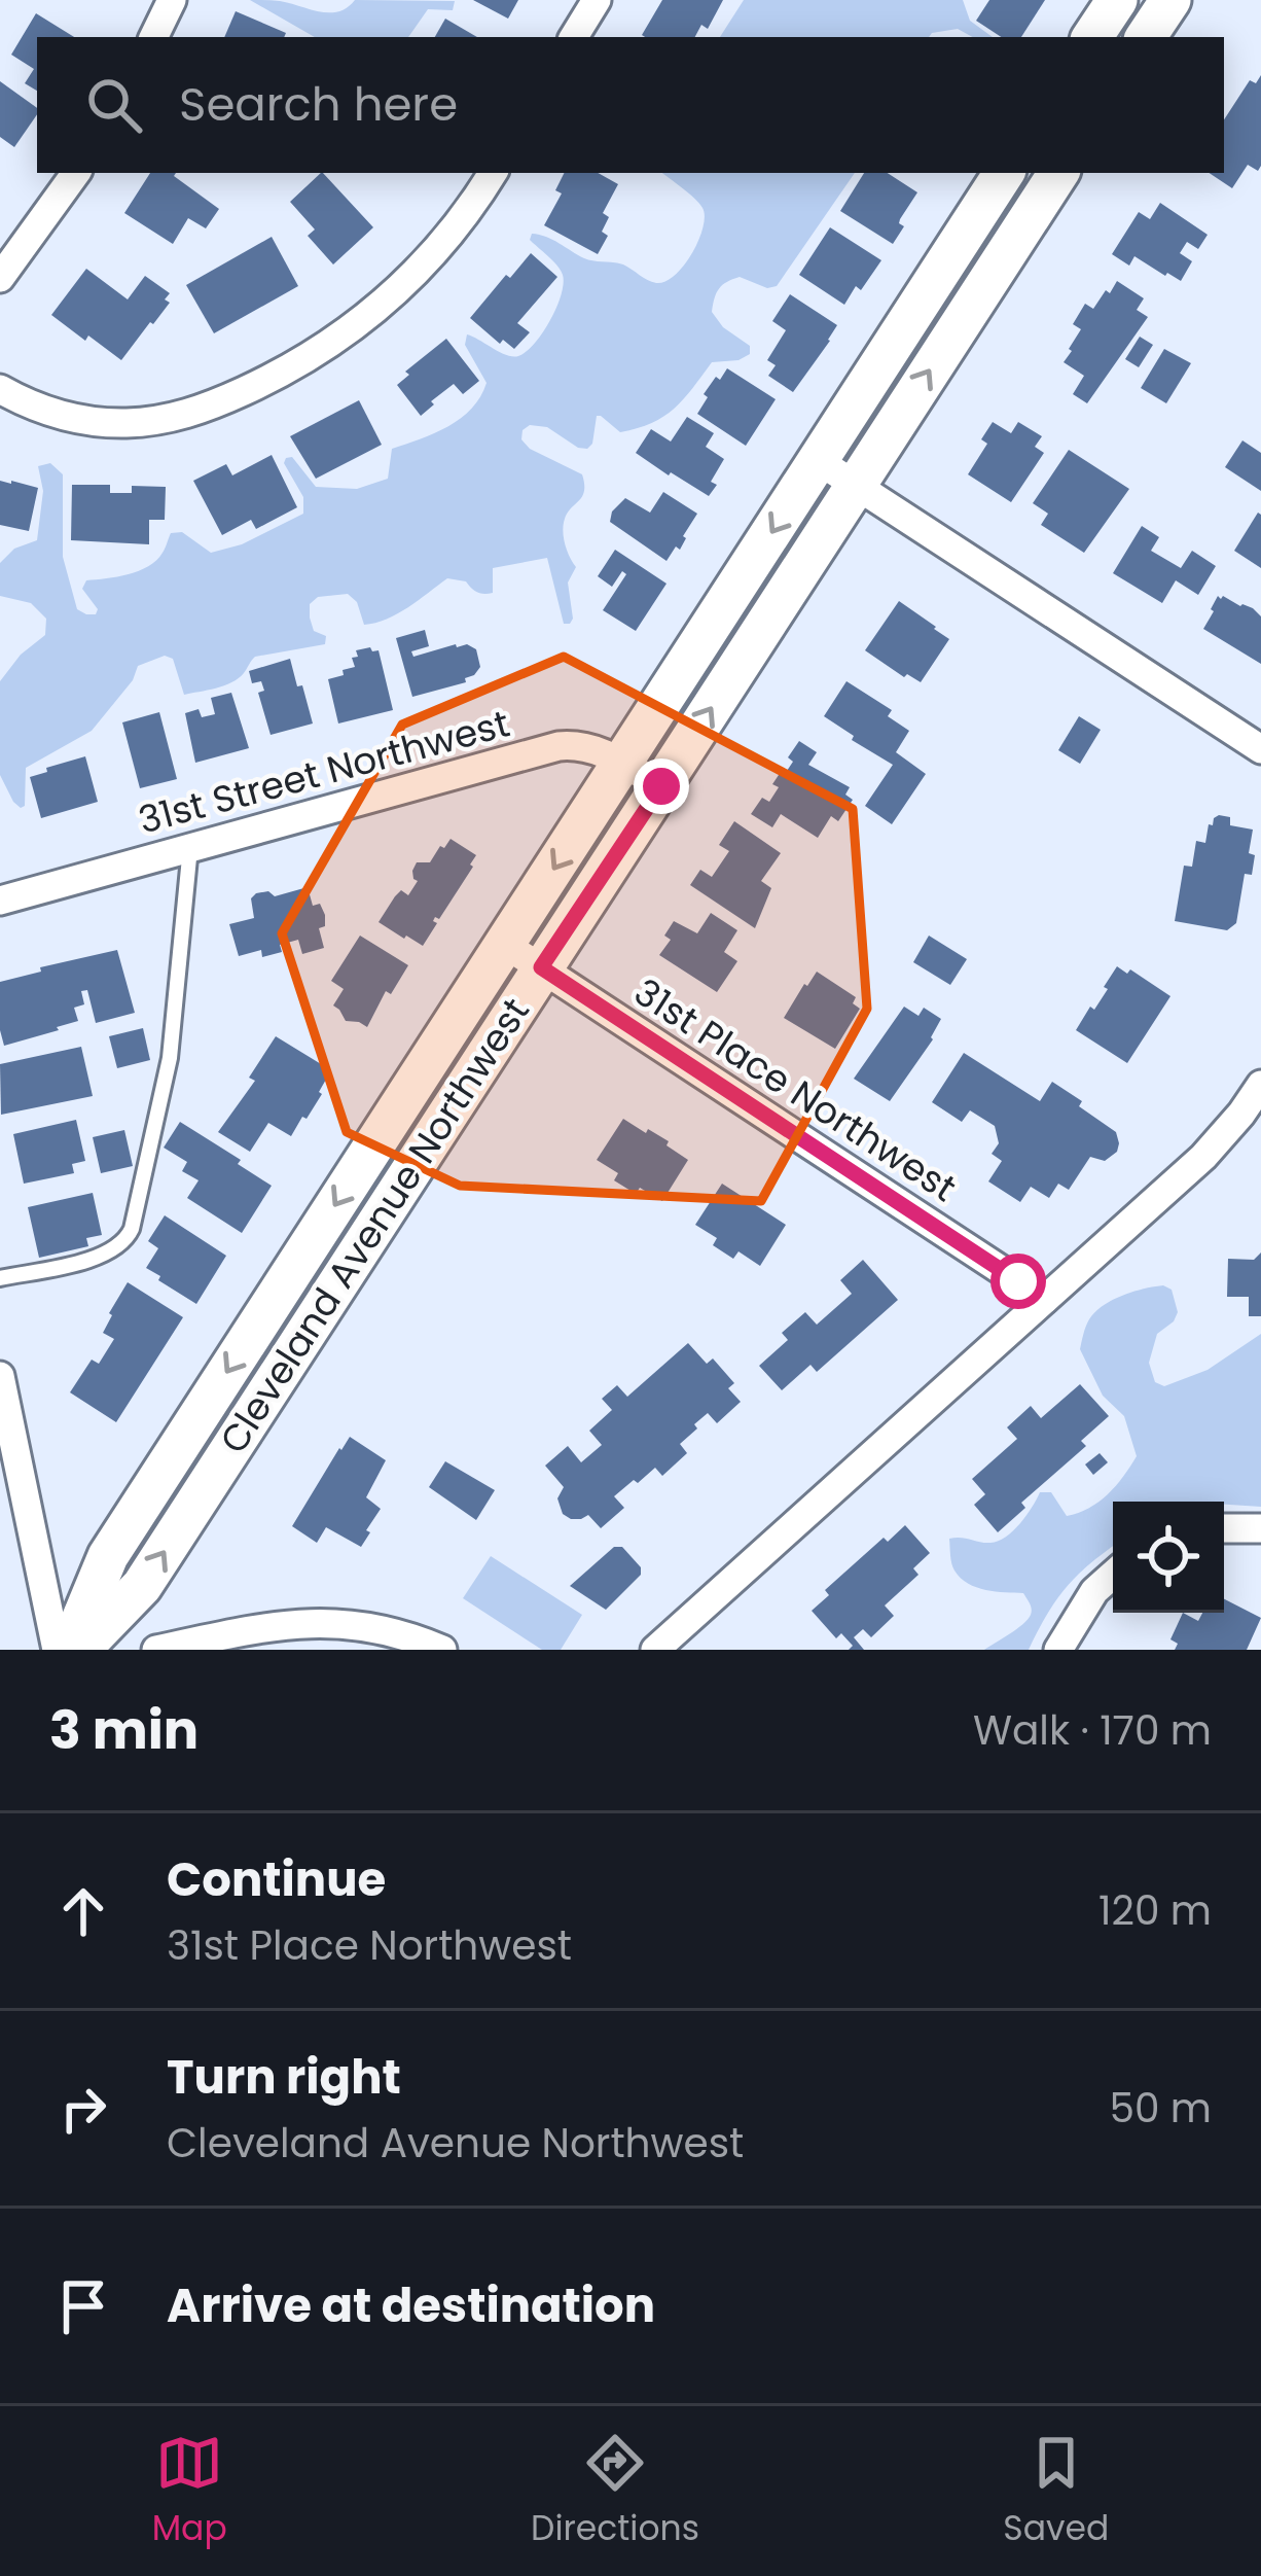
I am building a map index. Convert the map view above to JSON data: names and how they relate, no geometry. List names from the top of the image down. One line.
{"streets":{"main road":["Cleveland Avenue Northwest"],"street":["31st Street Northwest","31st Place Northwest"]},"crossings":[["31st Street Northwest","Cleveland Avenue Northwest"],["31st Place Northwest","Cleveland Avenue Northwest"]],"page":{"search":"Search here","heading":["3 min","Walk · 170 m"],"list":[["Continue","31st Place Northwest","120 m"],["Turn right","Cleveland Avenue Northwest","50 m"],"Arrive at destination"],"nav":["Map","Directions","Saved"]}}
